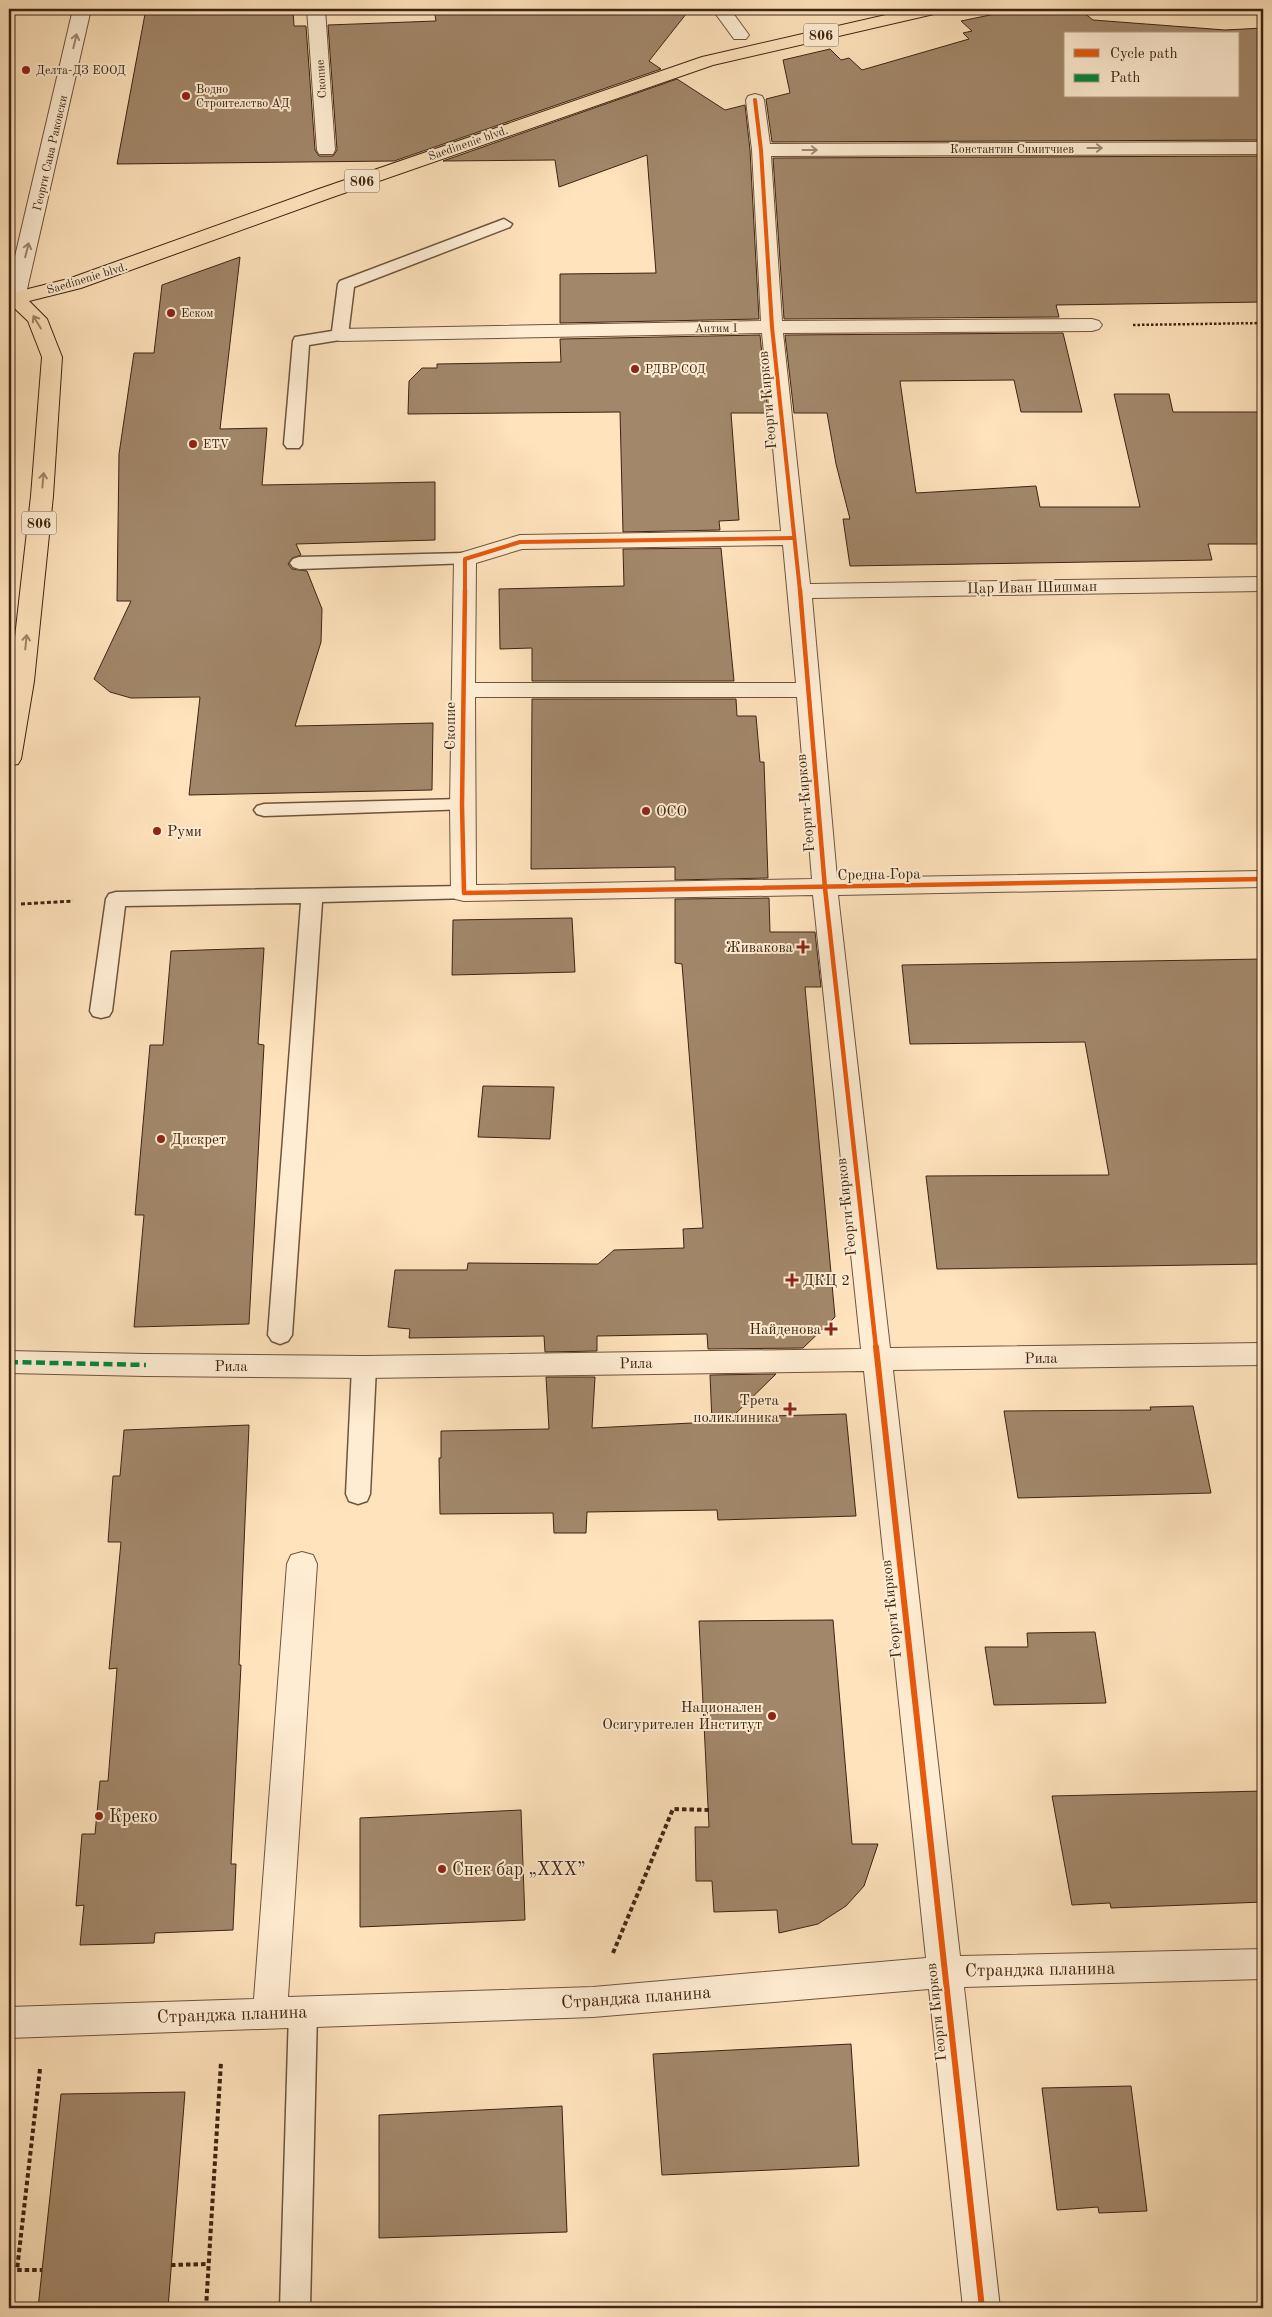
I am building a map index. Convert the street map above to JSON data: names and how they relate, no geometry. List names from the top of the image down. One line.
{"streets":{"main road":["806","Saedinenie blvd."],"street":["Скопие","Константин Симитчиев","Георги Сава Раковски","Антим I","Георги Кирков","Цар Иван Шишман","Средна Гора","Рила","Странджа планина"]},"crossings":[["806","Saedinenie blvd."],["806","Георги Сава Раковски"],["Скопие","Средна Гора"],["Saedinenie blvd.","Георги Сава Раковски"],["Константин Симитчиев","Георги Кирков"],["Антим I","Георги Кирков"],["Георги Кирков","Цар Иван Шишман"],["Георги Кирков","Средна Гора"],["Георги Кирков","Рила"],["Георги Кирков","Странджа планина"]],"one_way":["Константин Симитчиев","Георги Сава Раковски"],"places":{"other":["Делта-ДЗ ЕООД","Водно Строителство АД","Еском","РДВР СОД","ETV","ОСО","Руми","Дискрет","Национален Осигурителен Институт","Креко","Снек бар „ХХХ”"],"health":["Живакова","ДКЦ 2","Найденова","Трета поликлиника"]},"legend":["Cycle path","Path"]}
